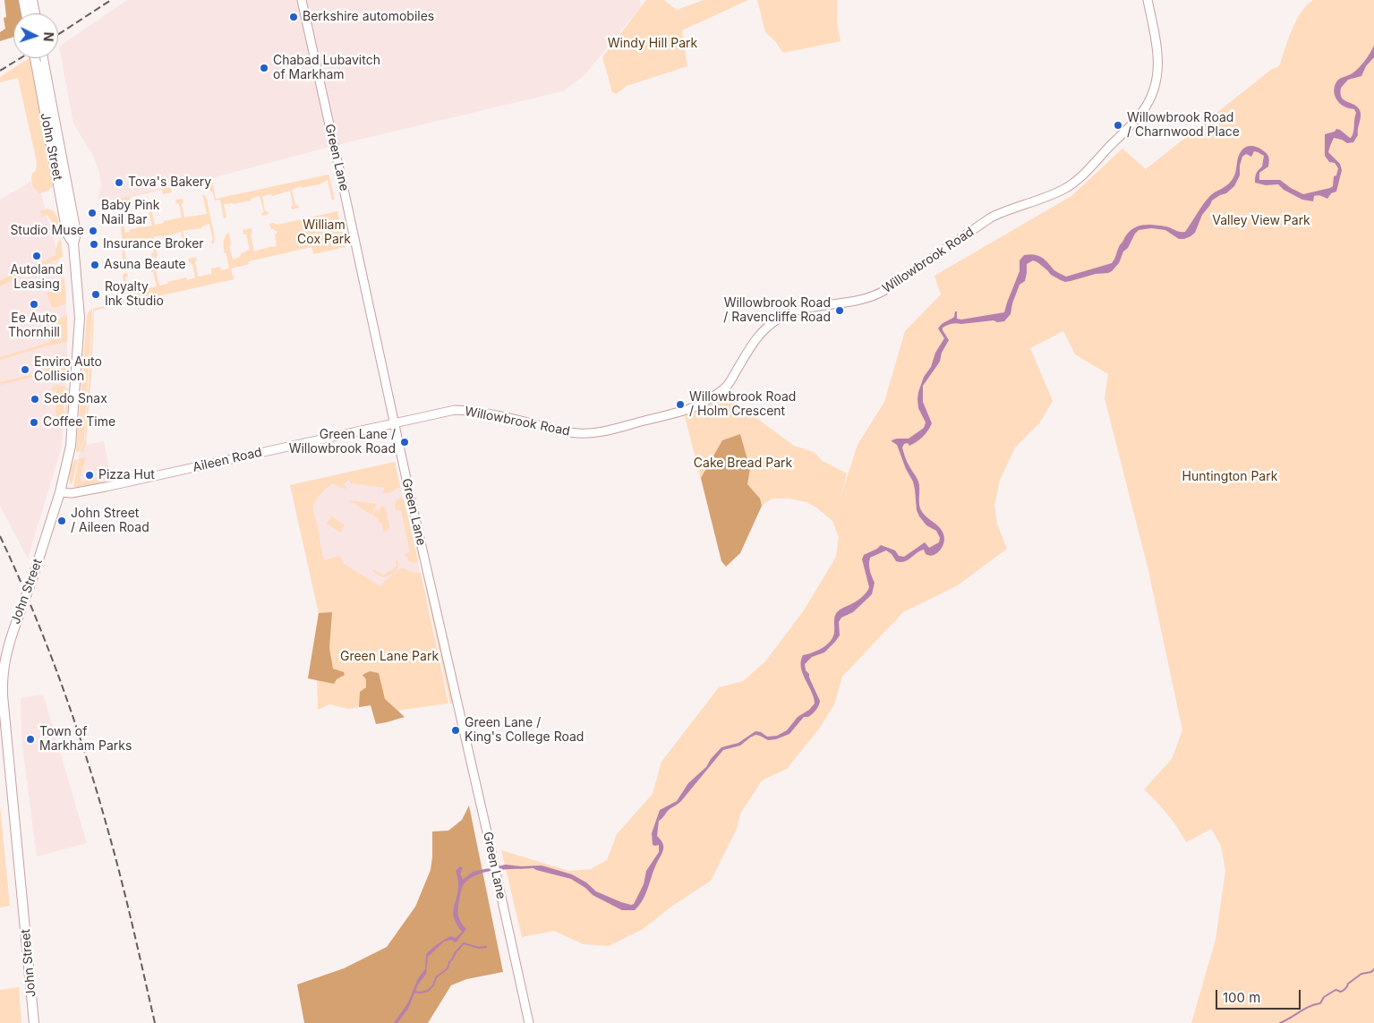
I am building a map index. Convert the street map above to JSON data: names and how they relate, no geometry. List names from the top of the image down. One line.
{"streets":{"main road":["John Street"],"street":["Green Lane","Willowbrook Road","Aileen Road"]},"crossings":[["John Street","Aileen Road"],["Green Lane","Willowbrook Road"],["Green Lane","Aileen Road"],["Willowbrook Road","Aileen Road"]],"parks":["Windy Hill Park","Valley View Park","William Cox Park","Cake Bread Park","Huntington Park","Green Lane Park"],"places":["Berkshire automobiles","Chabad Lubavitch of Markham","Willowbrook Road / Charnwood Place","Tova's Bakery","Baby Pink Nail Bar","Studio Muse","Insurance Broker","Autoland Leasing","Asuna Beaute","Royalty Ink Studio","Ee Auto Thornhill","Willowbrook Road / Ravencliffe Road","Enviro Auto Collision","Sedo Snax","Willowbrook Road / Holm Crescent","Coffee Time","Green Lane / Willowbrook Road","Pizza Hut","John Street / Aileen Road","Green Lane / King's College Road","Town of Markham Parks"],"scale_bar":"100 m","north":"right"}
